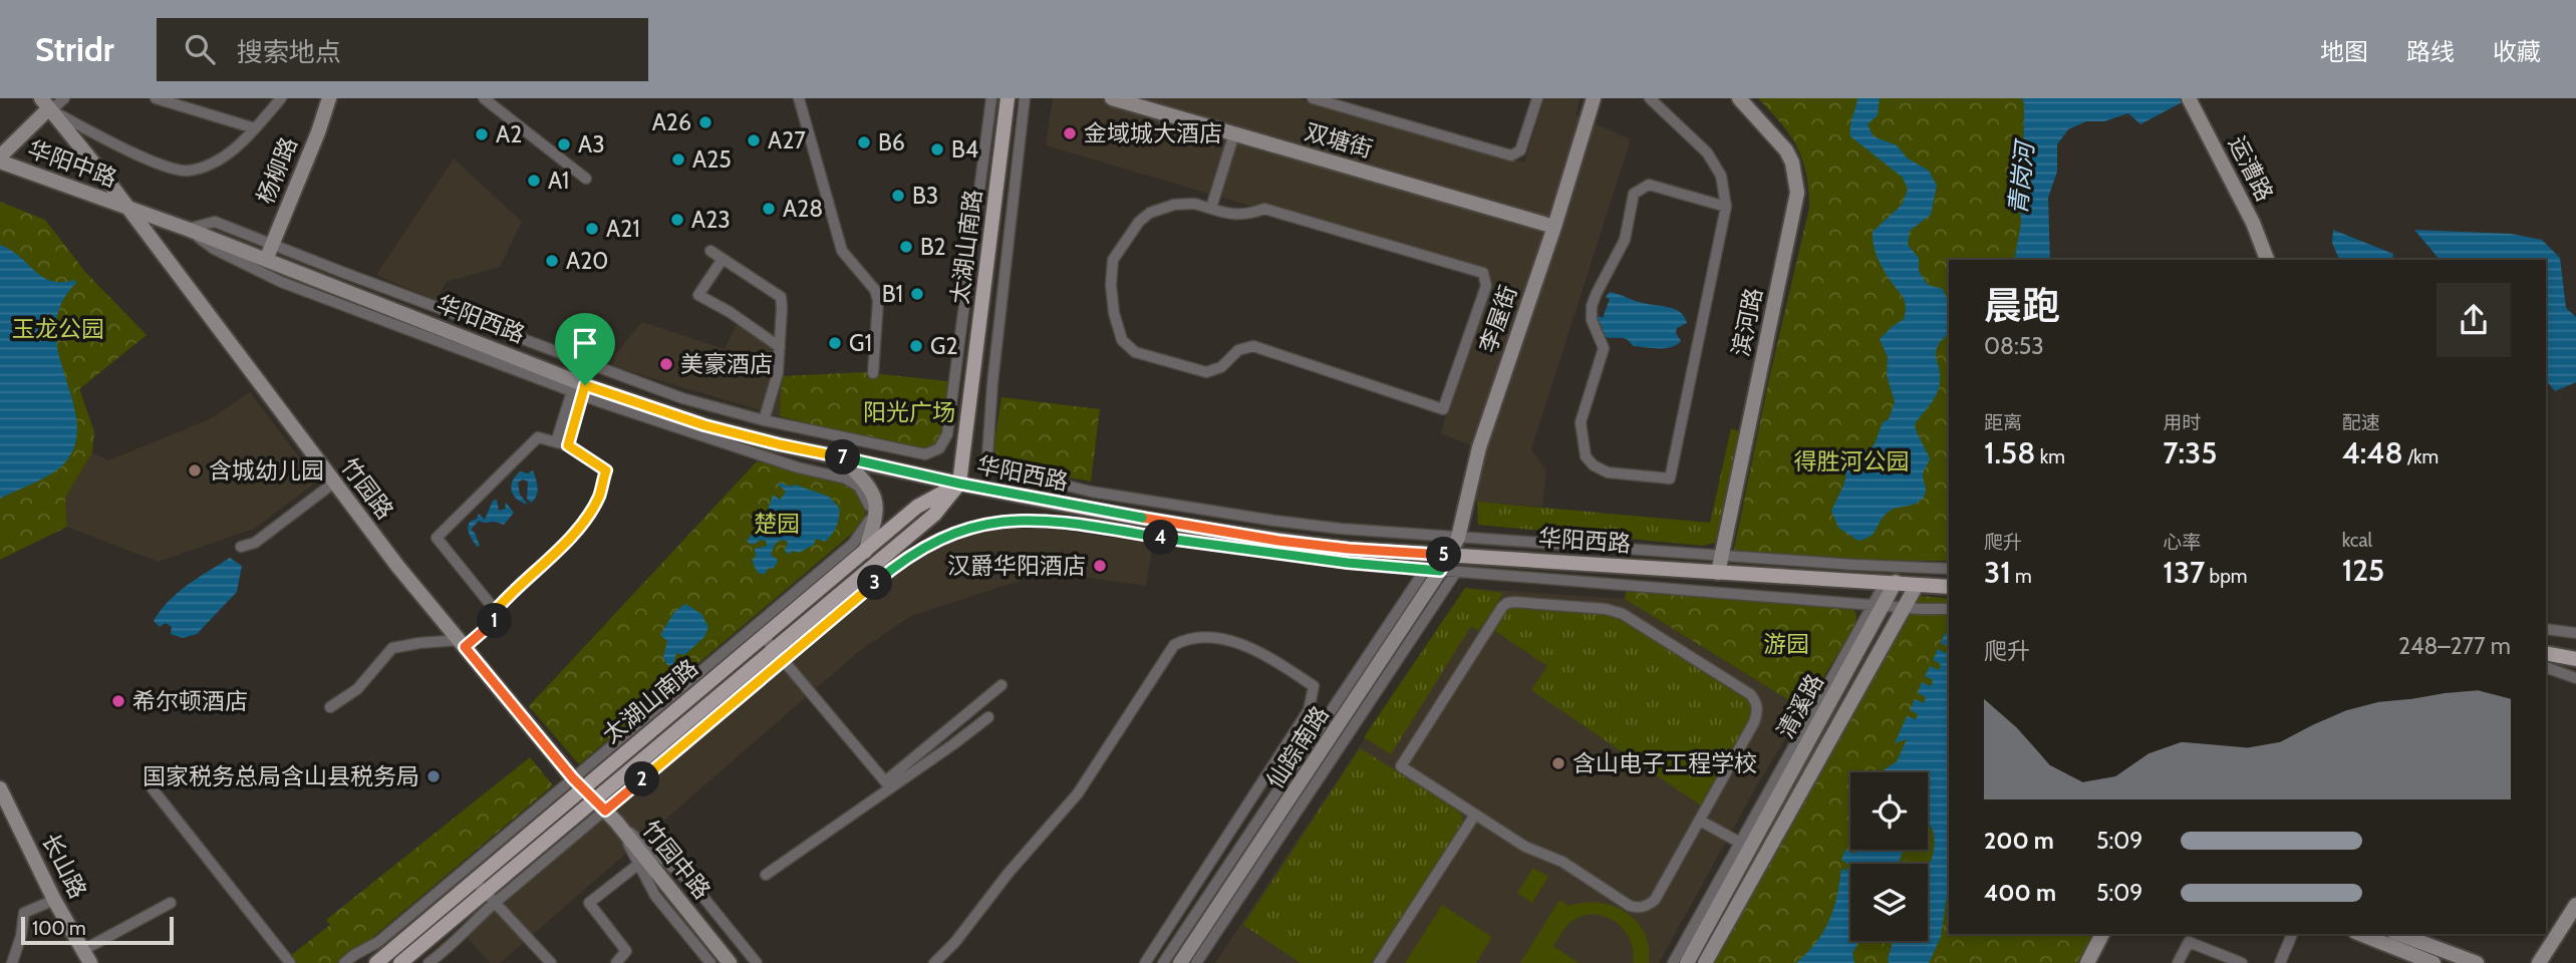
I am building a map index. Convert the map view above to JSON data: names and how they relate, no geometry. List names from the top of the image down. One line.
{"streets":{"main road":["双塘街","华阳中路","运漕路","杨柳路","太湖山南路","华阳西路","李屋街","滨河路","竹园路","清溪路","仙踪南路","竹园中路","长山路"]},"crossings":[["双塘街","李屋街"],["华阳中路","华阳西路"],["华阳中路","竹园路"],["杨柳路","华阳西路"],["太湖山南路","华阳西路"],["太湖山南路","竹园路"],["太湖山南路","竹园中路"],["华阳西路","李屋街"],["华阳西路","滨河路"],["华阳西路","竹园路"],["华阳西路","清溪路"],["华阳西路","仙踪南路"],["李屋街","仙踪南路"],["竹园路","竹园中路"]],"water":["青岗河"],"parks":["玉龙公园","阳光广场","得胜河公园","楚园","游园"],"places":["A26","金域城大酒店","A2","A27","B6","A3","B4","A25","A1","B3","A28","A23","A21","B2","A20","B1","G1","G2","美豪酒店","含城幼儿园","汉爵华阳酒店","希尔顿酒店","含山电子工程学校","国家税务总局含山县税务局"],"scale_bar":"100 m","page":{"header":"Stridr","search":"搜索地点","nav":["地图","路线","收藏"],"heading":["晨跑","08:53"],"stats":[["距离","1.58 km"],["用时","7:35"],["配速","4:48 /km"],["爬升","31 m"],["心率","137 bpm"],["kcal","125"]],"pins":["7","4","5","3","1","2"],"chart":["爬升","248–277 m"],"list":[{"name":"200 m","note":"5:09"},{"name":"400 m","note":"5:09"}],"scale":"100 m"}}
